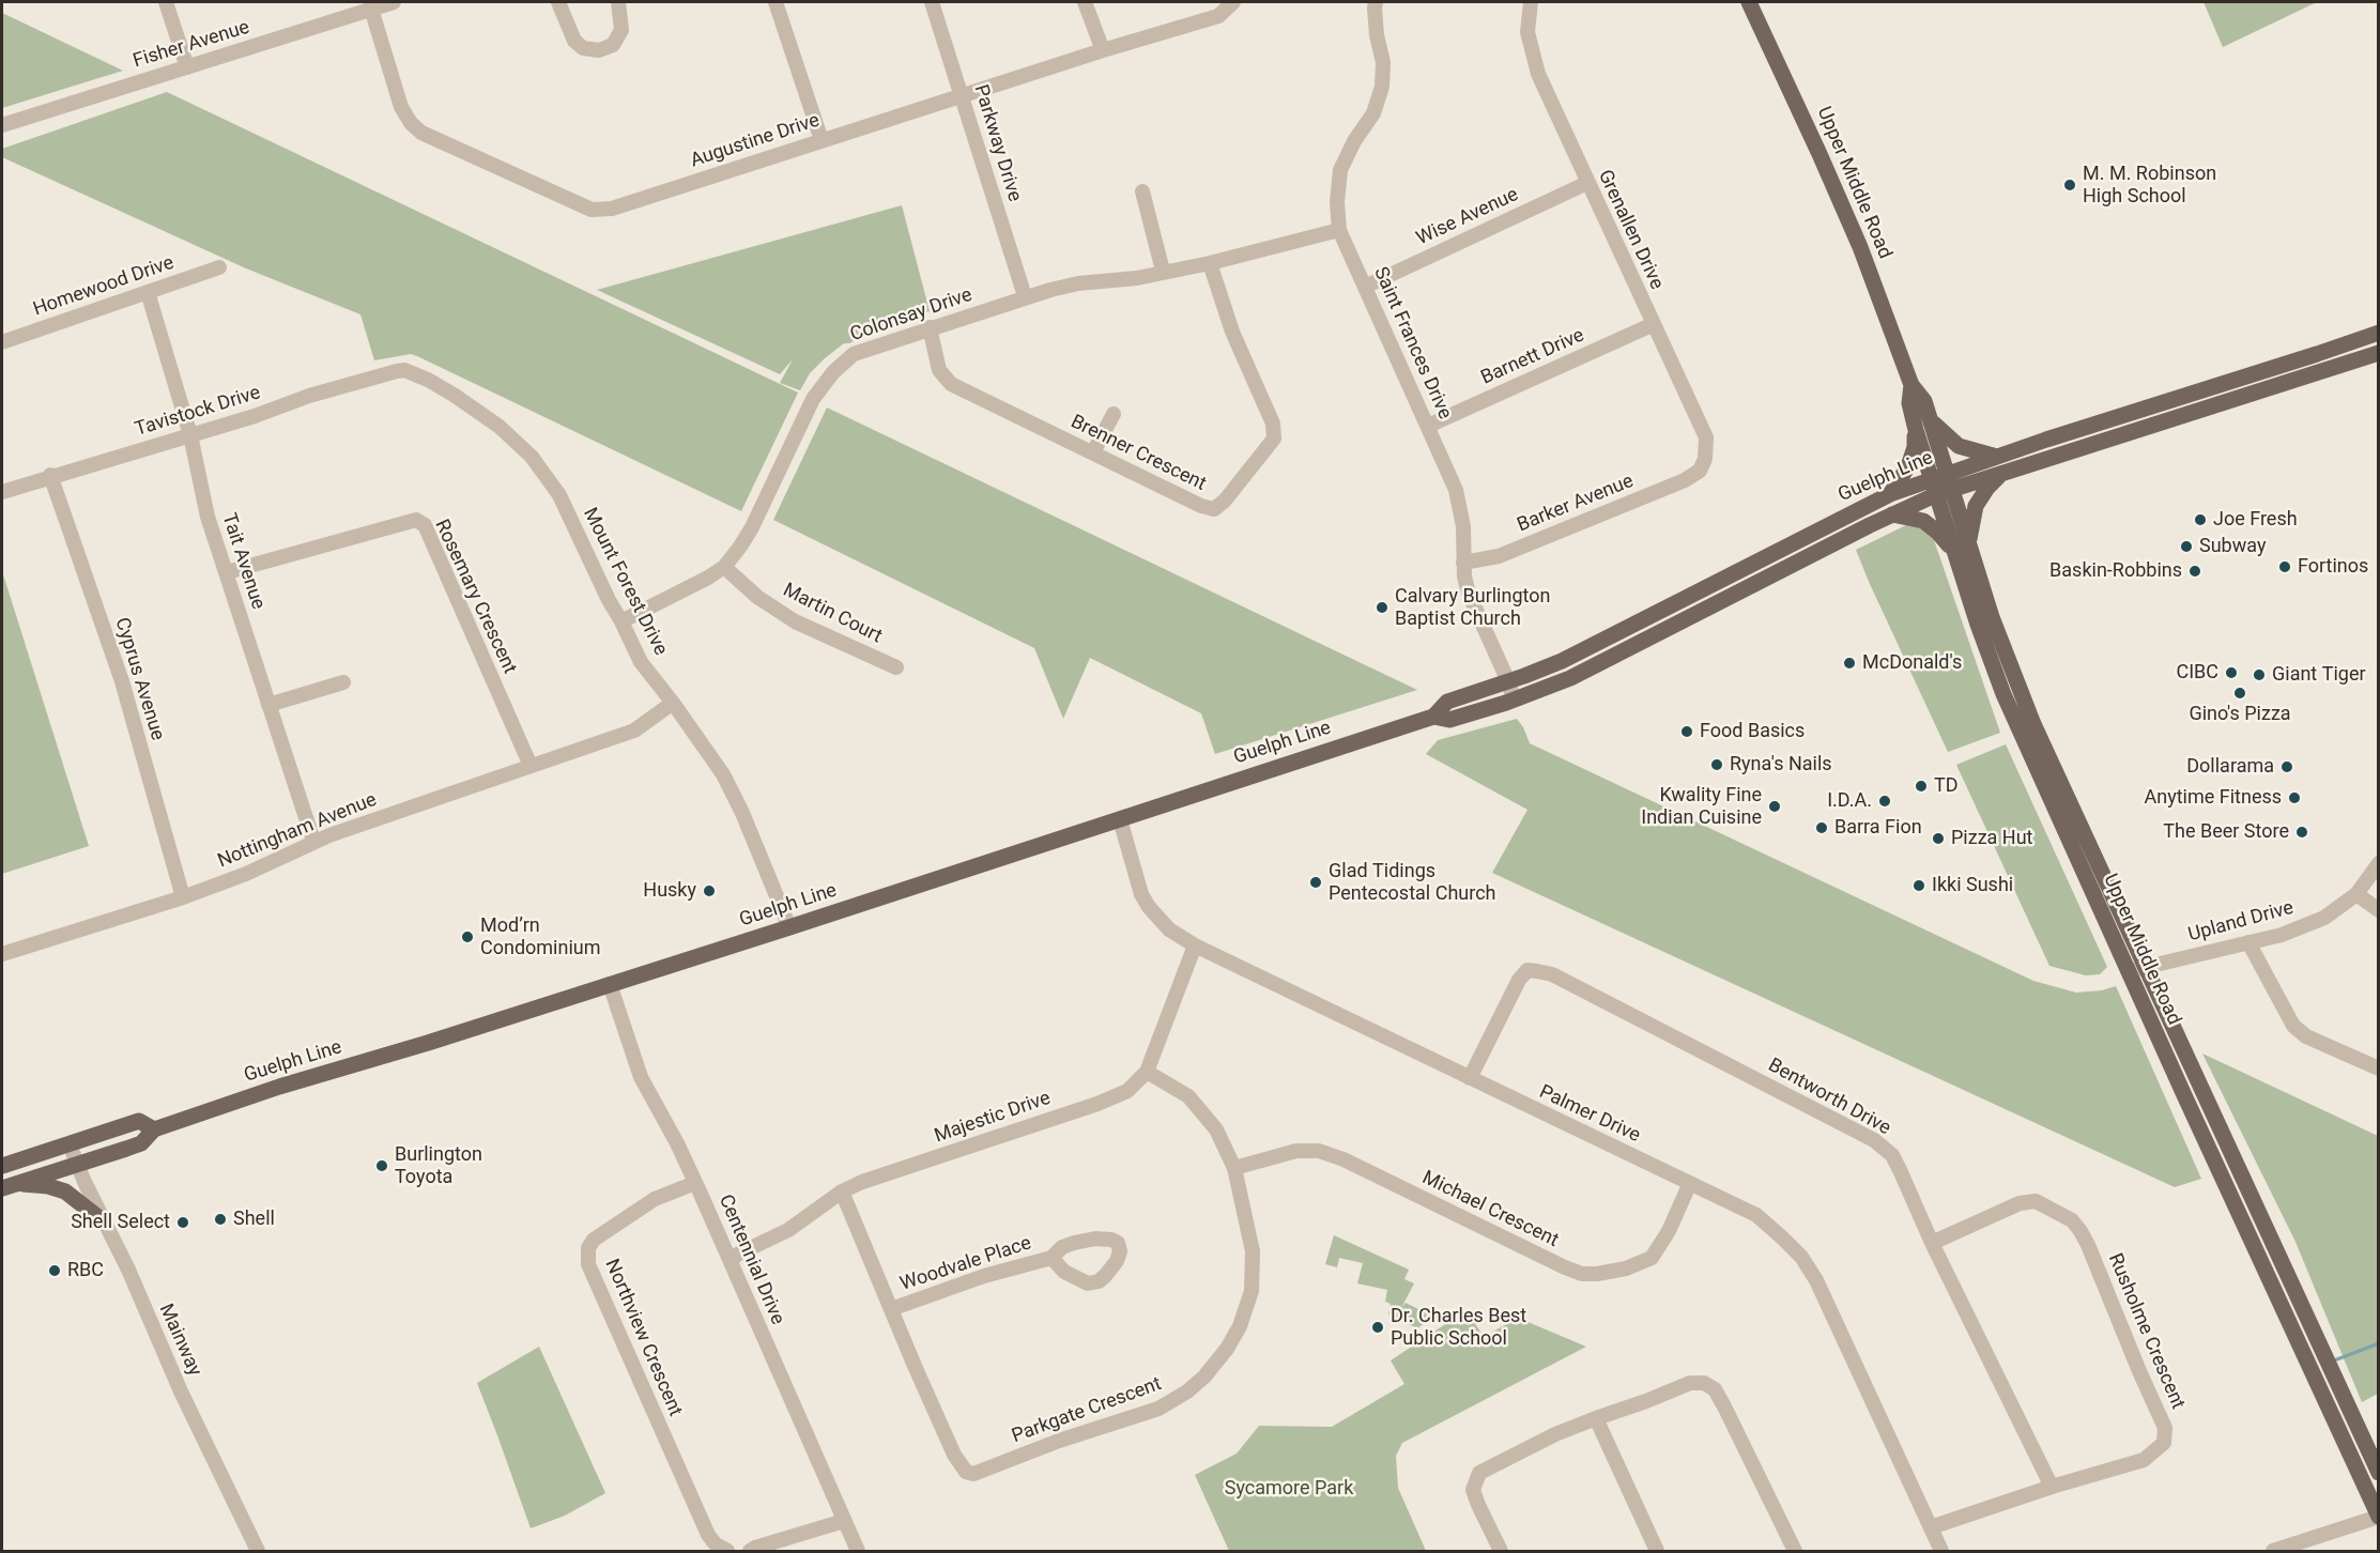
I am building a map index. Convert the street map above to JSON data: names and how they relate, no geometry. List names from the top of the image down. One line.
{"streets":{"main road":["Upper Middle Road","Guelph Line"],"street":["Fisher Avenue","Augustine Drive","Parkway Drive","Wise Avenue","Grenallen Drive","Homewood Drive","Colonsay Drive","Saint Frances Drive","Barnett Drive","Tavistock Drive","Brenner Crescent","Barker Avenue","Tait Avenue","Mount Forest Drive","Rosemary Crescent","Martin Court","Cyprus Avenue","Nottingham Avenue","Upland Drive","Bentworth Drive","Palmer Drive","Majestic Drive","Michael Crescent","Centennial Drive","Woodvale Place","Rusholme Crescent","Northview Crescent","Mainway","Parkgate Crescent"]},"crossings":[["Fisher Avenue","Augustine Drive"],["Augustine Drive","Parkway Drive"],["Parkway Drive","Colonsay Drive"],["Upper Middle Road","Guelph Line"],["Upper Middle Road","Upland Drive"],["Wise Avenue","Grenallen Drive"],["Wise Avenue","Saint Frances Drive"],["Grenallen Drive","Barnett Drive"],["Grenallen Drive","Barker Avenue"],["Homewood Drive","Tait Avenue"],["Colonsay Drive","Saint Frances Drive"],["Colonsay Drive","Brenner Crescent"],["Colonsay Drive","Mount Forest Drive"],["Colonsay Drive","Martin Court"],["Saint Frances Drive","Barnett Drive"],["Saint Frances Drive","Guelph Line"],["Saint Frances Drive","Barker Avenue"],["Tavistock Drive","Tait Avenue"],["Tavistock Drive","Mount Forest Drive"],["Tavistock Drive","Cyprus Avenue"],["Guelph Line","Mount Forest Drive"],["Guelph Line","Palmer Drive"],["Guelph Line","Centennial Drive"],["Guelph Line","Mainway"],["Tait Avenue","Rosemary Crescent"],["Tait Avenue","Nottingham Avenue"],["Mount Forest Drive","Nottingham Avenue"],["Rosemary Crescent","Nottingham Avenue"],["Cyprus Avenue","Nottingham Avenue"],["Bentworth Drive","Palmer Drive"],["Bentworth Drive","Rusholme Crescent"],["Palmer Drive","Majestic Drive"],["Palmer Drive","Michael Crescent"],["Palmer Drive","Rusholme Crescent"],["Majestic Drive","Centennial Drive"],["Majestic Drive","Parkgate Crescent"],["Michael Crescent","Parkgate Crescent"],["Centennial Drive","Northview Crescent"],["Woodvale Place","Parkgate Crescent"]],"parks":["Sycamore Park"],"places":["M. M. Robinson High School","Joe Fresh","Subway","Fortinos","Baskin-Robbins","Calvary Burlington Baptist Church","McDonald's","CIBC","Giant Tiger","Gino's Pizza","Food Basics","Ryna's Nails","Dollarama","TD","Anytime Fitness","I.D.A.","Kwality Fine Indian Cuisine","Barra Fion","The Beer Store","Pizza Hut","Glad Tidings Pentecostal Church","Ikki Sushi","Husky","Mod’rn Condominium","Burlington Toyota","Shell","Shell Select","RBC","Dr. Charles Best Public School"]}
